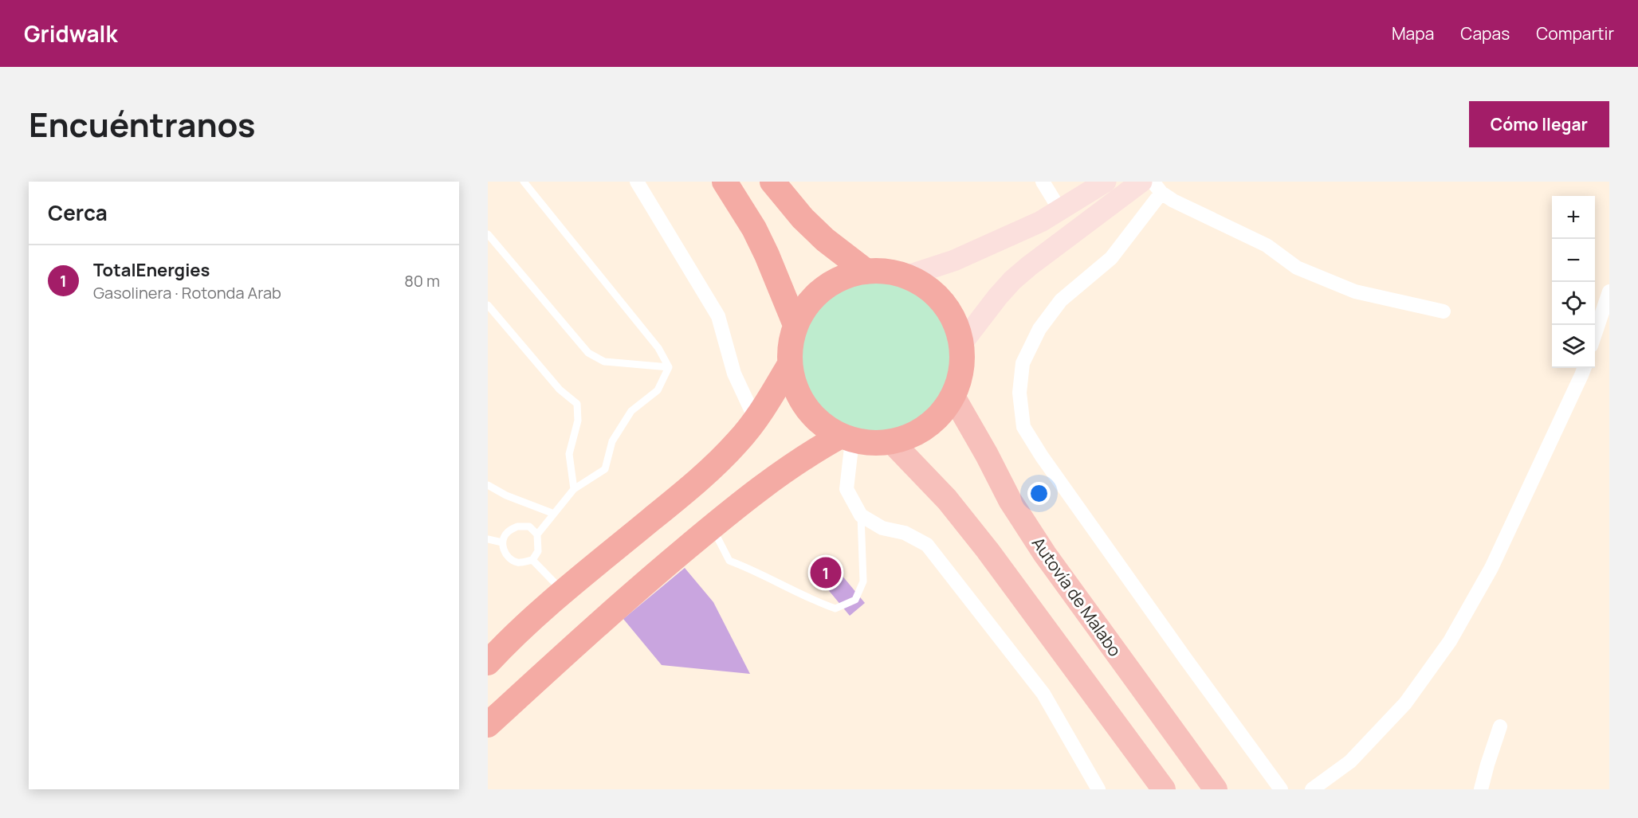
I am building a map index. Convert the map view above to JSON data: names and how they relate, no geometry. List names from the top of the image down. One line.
{"streets":{"main road":["Autovía de Malabo"]},"page":{"header":"Gridwalk","nav":["Mapa","Capas","Compartir"],"title":"Encuéntranos","buttons":"Cómo llegar","heading":"Cerca","map_buttons":["+","−"],"list":[{"mark":"1","name":"TotalEnergies","note":"Gasolinera · Rotonda Arab","value":"80 m"}],"pins":"1"}}
